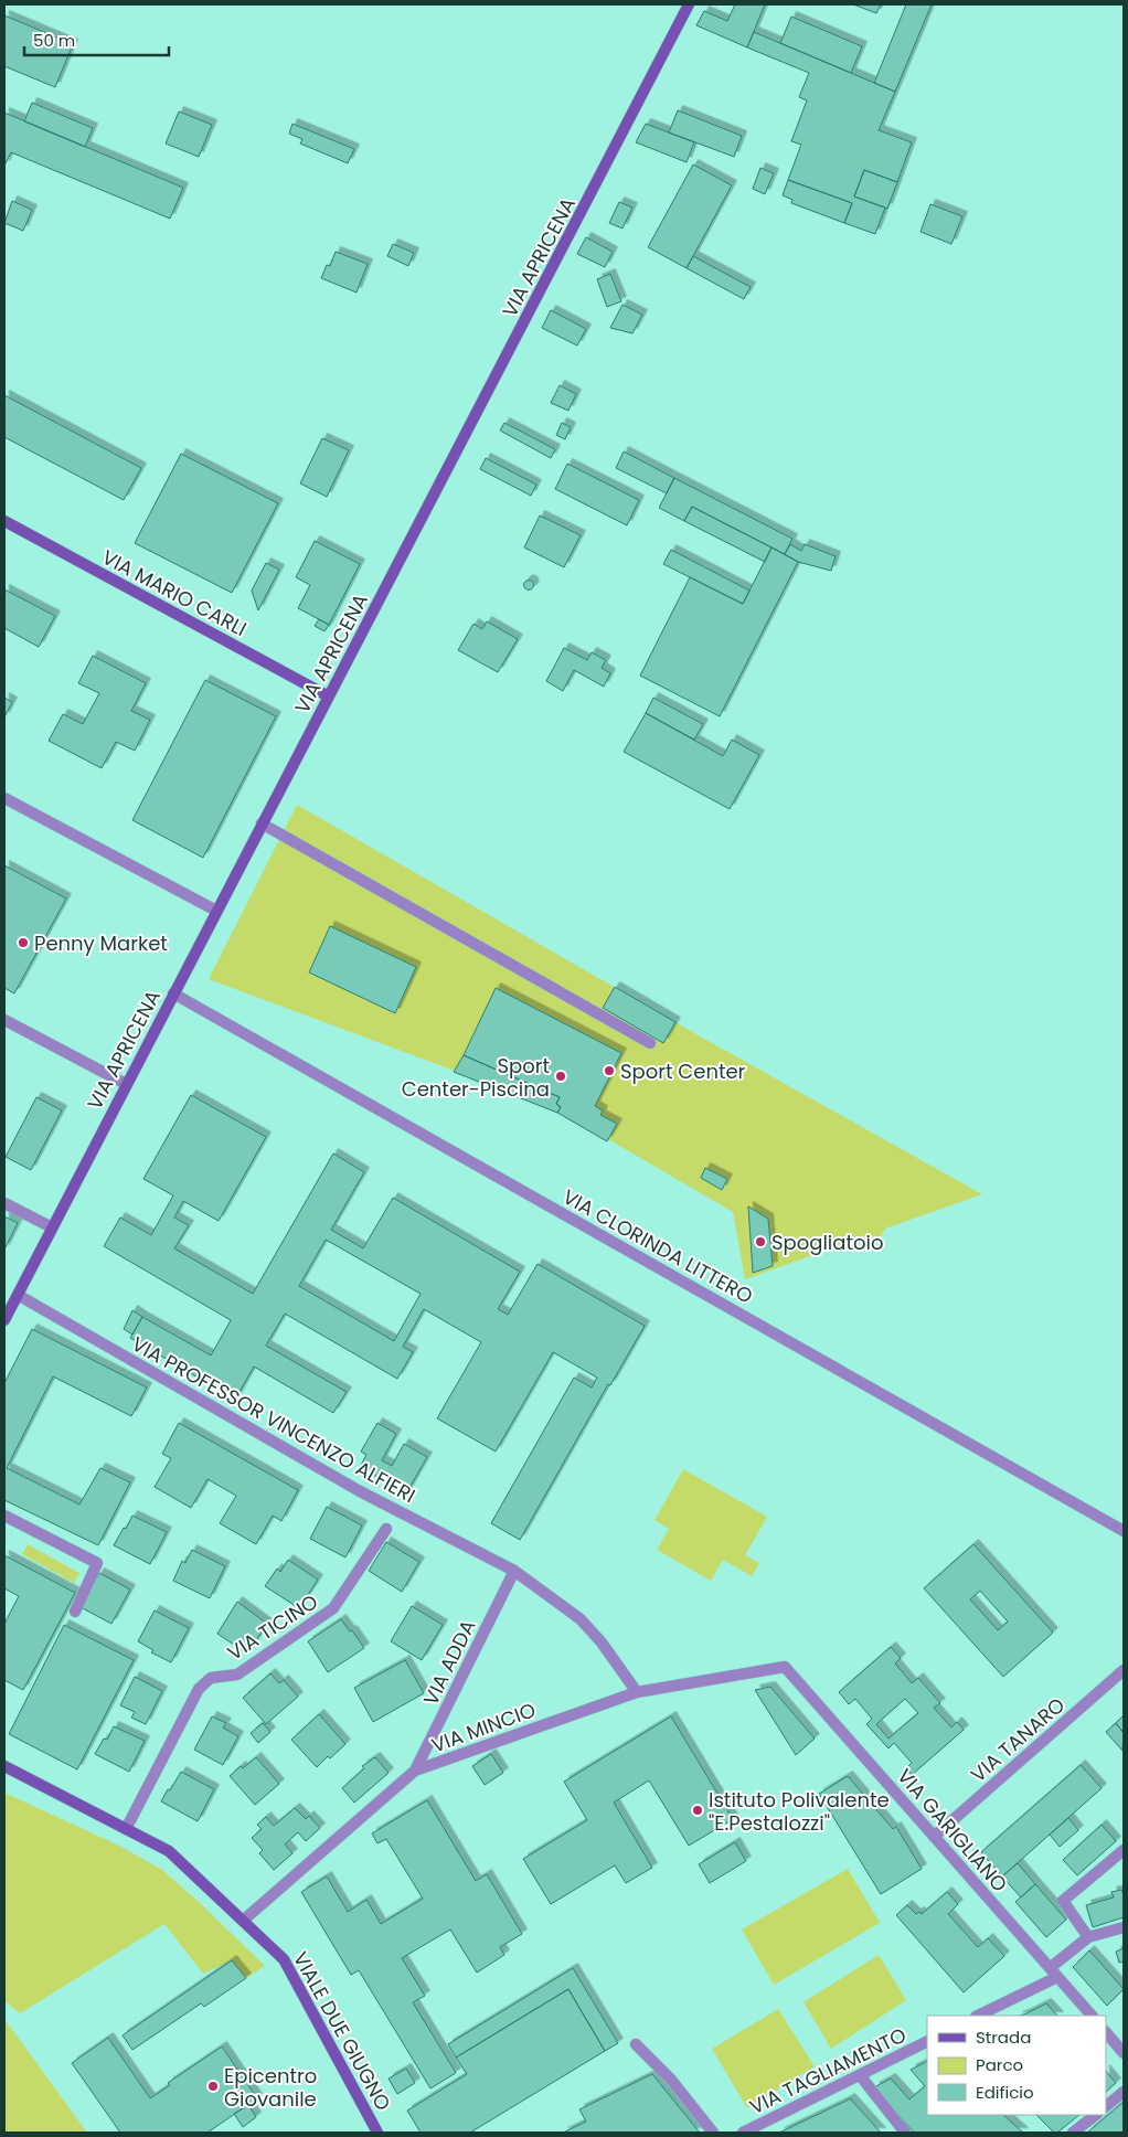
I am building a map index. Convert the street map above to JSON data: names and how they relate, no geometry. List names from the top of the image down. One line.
{"streets":{"main road":["VIA APRICENA","VIA MARIO CARLI","VIALE DUE GIUGNO"],"street":["VIA CLORINDA LITTERO","VIA PROFESSOR VINCENZO ALFIERI","VIA TICINO","VIA ADDA","VIA MINCIO","VIA TANARO","VIA GARIGLIANO","VIA TAGLIAMENTO"]},"crossings":[["VIA APRICENA","VIA MARIO CARLI"],["VIA APRICENA","VIA CLORINDA LITTERO"],["VIA APRICENA","VIA PROFESSOR VINCENZO ALFIERI"],["VIA PROFESSOR VINCENZO ALFIERI","VIA ADDA"],["VIA PROFESSOR VINCENZO ALFIERI","VIA MINCIO"],["VIA TICINO","VIALE DUE GIUGNO"],["VIA ADDA","VIA MINCIO"],["VIA MINCIO","VIA GARIGLIANO"],["VIA MINCIO","VIALE DUE GIUGNO"],["VIA TANARO","VIA GARIGLIANO"]],"places":["Penny Market","Sport Center","Sport Center-Piscina","Spogliatoio","Istituto Polivalente \"E.Pestalozzi\"","Epicentro Giovanile"],"legend":["Strada","Parco","Edificio"],"scale_bar":"50 m"}
